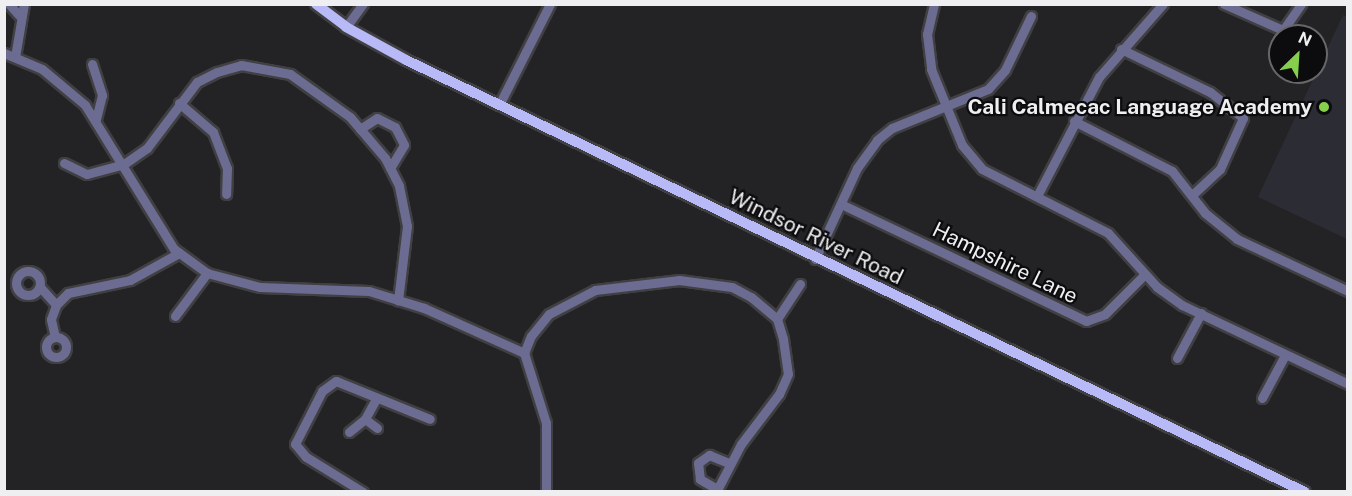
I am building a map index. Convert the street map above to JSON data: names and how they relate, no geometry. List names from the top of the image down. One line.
{"streets":{"main road":["Windsor River Road"],"street":["Hampshire Lane"]},"places":["Cali Calmecac Language Academy"],"north":"top right"}
